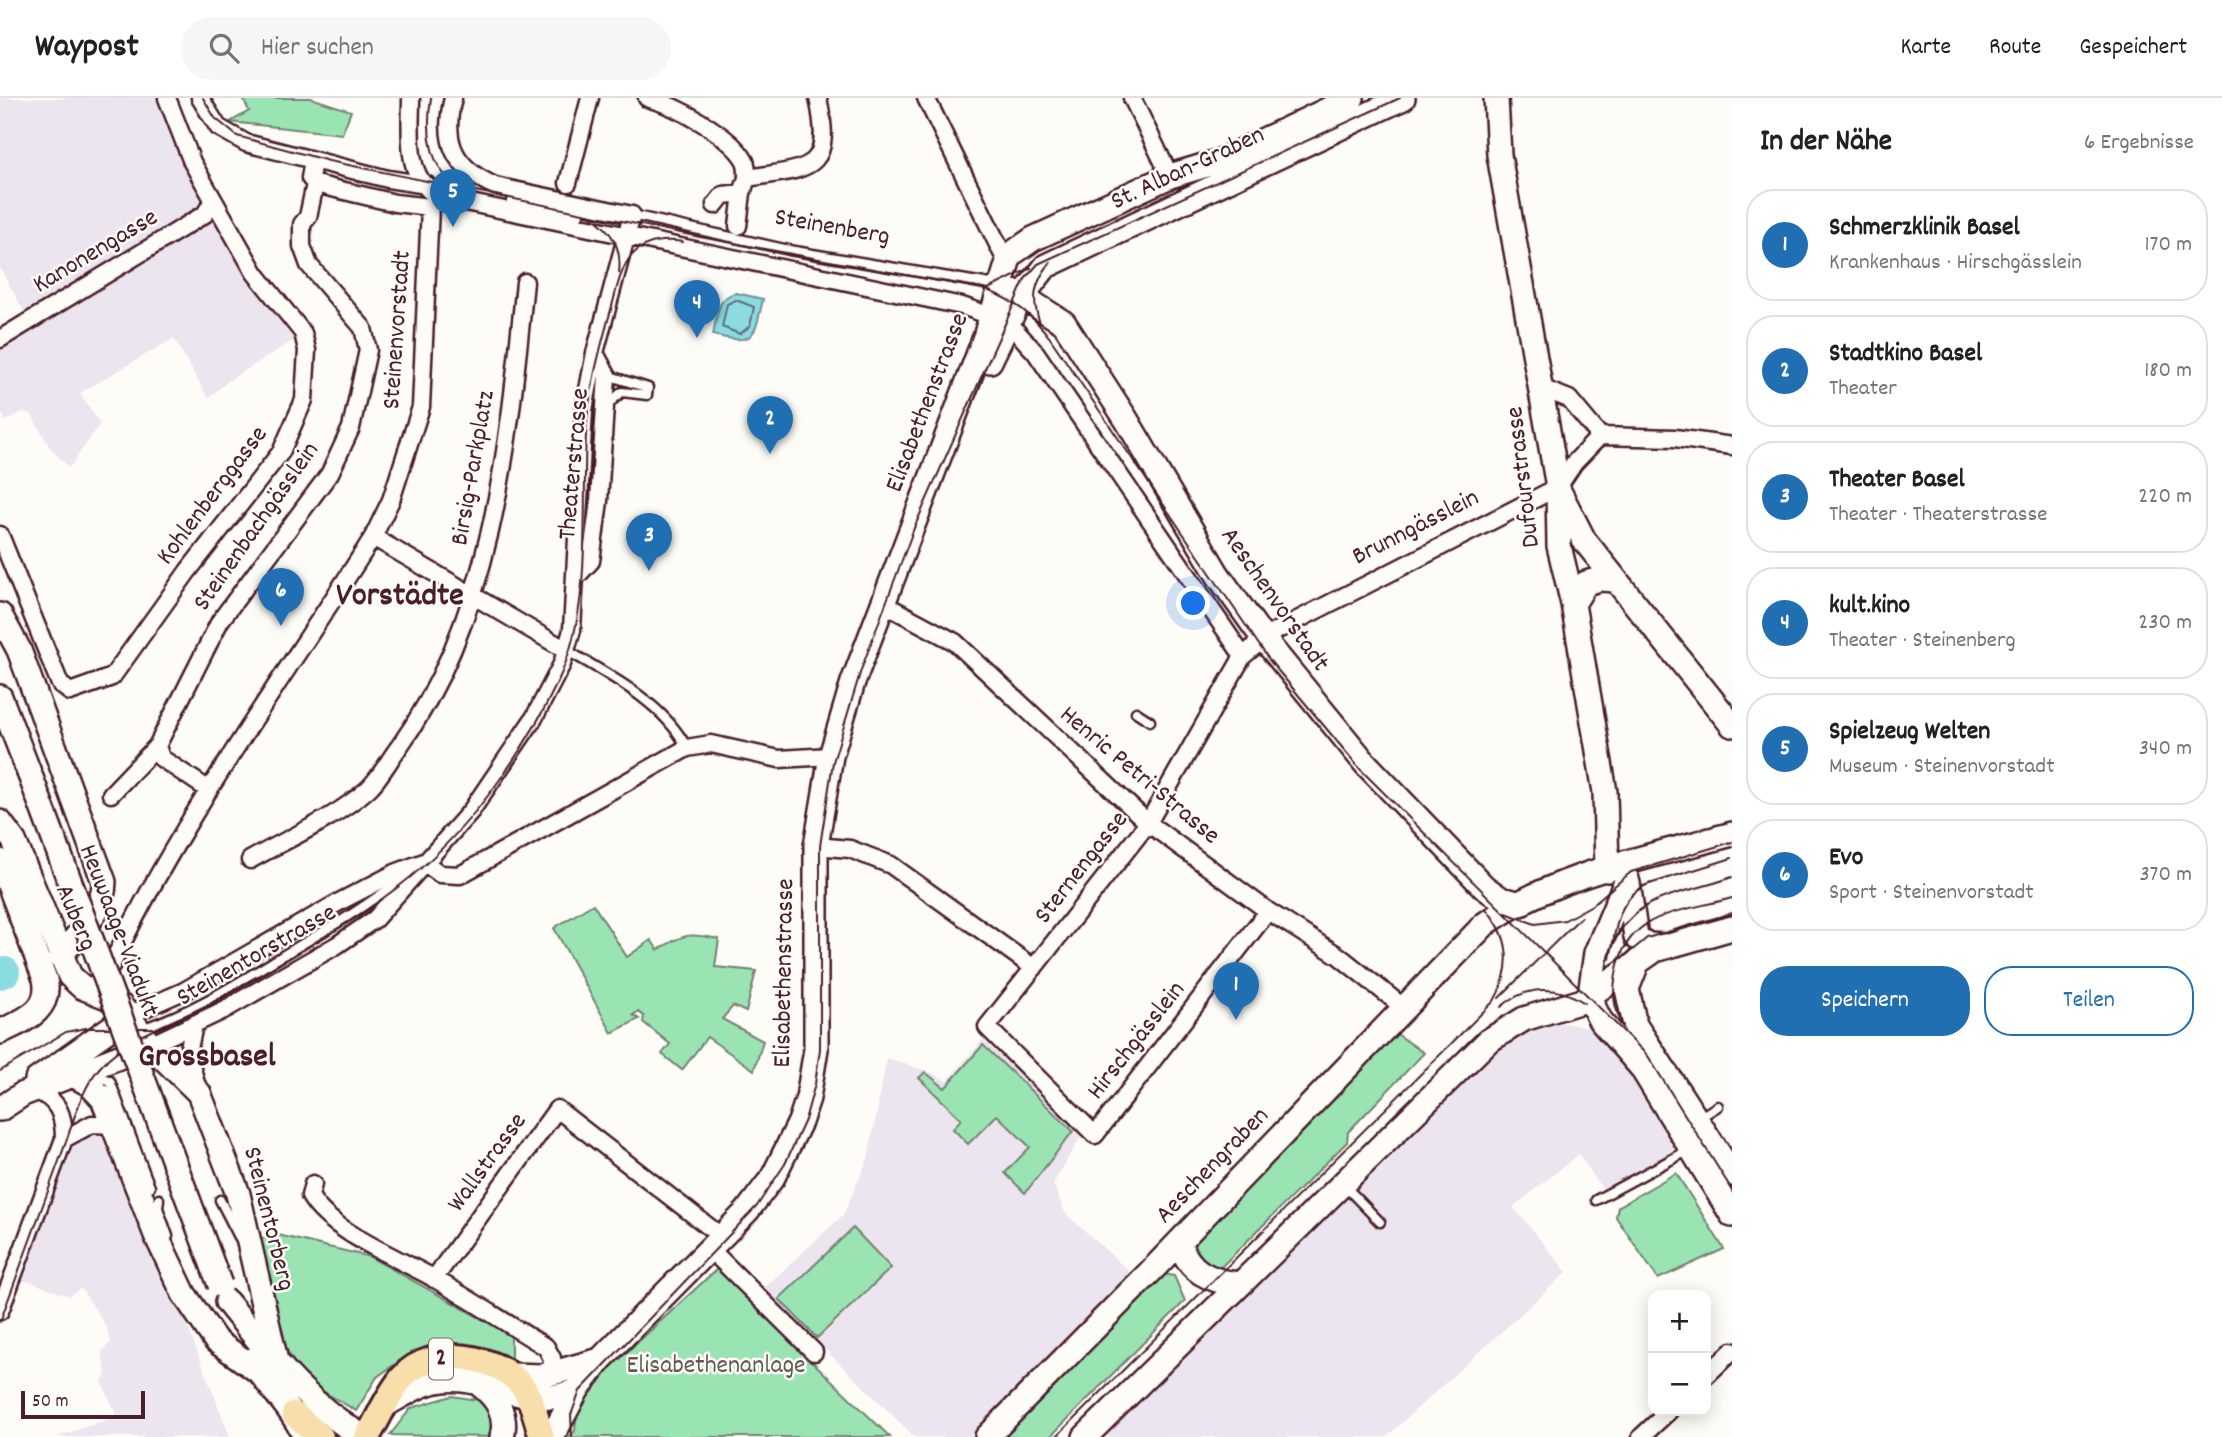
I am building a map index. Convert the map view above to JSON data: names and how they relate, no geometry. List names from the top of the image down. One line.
{"streets":{"main road":["St. Alban-Graben","Steinenberg","Elisabethenstrasse","Dufourstrasse","Aeschenvorstadt","Auberg","Heuwaage-Viadukt","Steinentorstrasse","Aeschengraben","Steinentorberg","2"],"street":["Kanonengasse","Steinenvorstadt","Theaterstrasse","Birsig-Parkplatz","Kohlenberggasse","Steinenbachgässlein","Brunngässlein","Henric Petri-Strasse","Sternengasse","Hirschgässlein","Wallstrasse"]},"crossings":[["St. Alban-Graben","Elisabethenstrasse"],["Steinenberg","Steinenvorstadt"],["Steinenberg","Elisabethenstrasse"],["Steinenberg","Theaterstrasse"],["Steinenberg","Steinenbachgässlein"],["Steinenberg","Aeschenvorstadt"],["Kanonengasse","Kohlenberggasse"],["Steinenvorstadt","Auberg"],["Elisabethenstrasse","Aeschenvorstadt"],["Elisabethenstrasse","Henric Petri-Strasse"],["Elisabethenstrasse","Wallstrasse"],["Elisabethenstrasse","2"],["Theaterstrasse","Steinentorstrasse"],["Dufourstrasse","Brunngässlein"],["Dufourstrasse","Aeschengraben"],["Brunngässlein","Aeschenvorstadt"],["Brunngässlein","Sternengasse"],["Aeschenvorstadt","Aeschengraben"],["Henric Petri-Strasse","Sternengasse"],["Henric Petri-Strasse","Hirschgässlein"],["Henric Petri-Strasse","Aeschengraben"],["Sternengasse","Hirschgässlein"],["Auberg","Steinentorstrasse"],["Auberg","Steinentorberg"],["Heuwaage-Viadukt","Steinentorberg"],["Steinentorstrasse","Steinentorberg"]],"districts":["Vorstädte","Grossbasel"],"parks":["Elisabethenanlage"],"scale_bar":"50 m","page":{"header":"Waypost","search":"Hier suchen","nav":["Karte","Route","Gespeichert"],"heading":["In der Nähe","6 Ergebnisse"],"pins":["5","4","2","3","6","1"],"list":[{"mark":"1","name":"Schmerzklinik Basel","note":"Krankenhaus · Hirschgässlein","value":"170 m"},{"mark":"2","name":"Stadtkino Basel","note":"Theater","value":"180 m"},{"mark":"3","name":"Theater Basel","note":"Theater · Theaterstrasse","value":"220 m"},{"mark":"4","name":"kult.kino","note":"Theater · Steinenberg","value":"230 m"},{"mark":"5","name":"Spielzeug Welten","note":"Museum · Steinenvorstadt","value":"340 m"},{"mark":"6","name":"Evo","note":"Sport · Steinenvorstadt","value":"370 m"}],"buttons":["Speichern","Teilen"],"map_buttons":["+","−"],"scale":"50 m"}}
